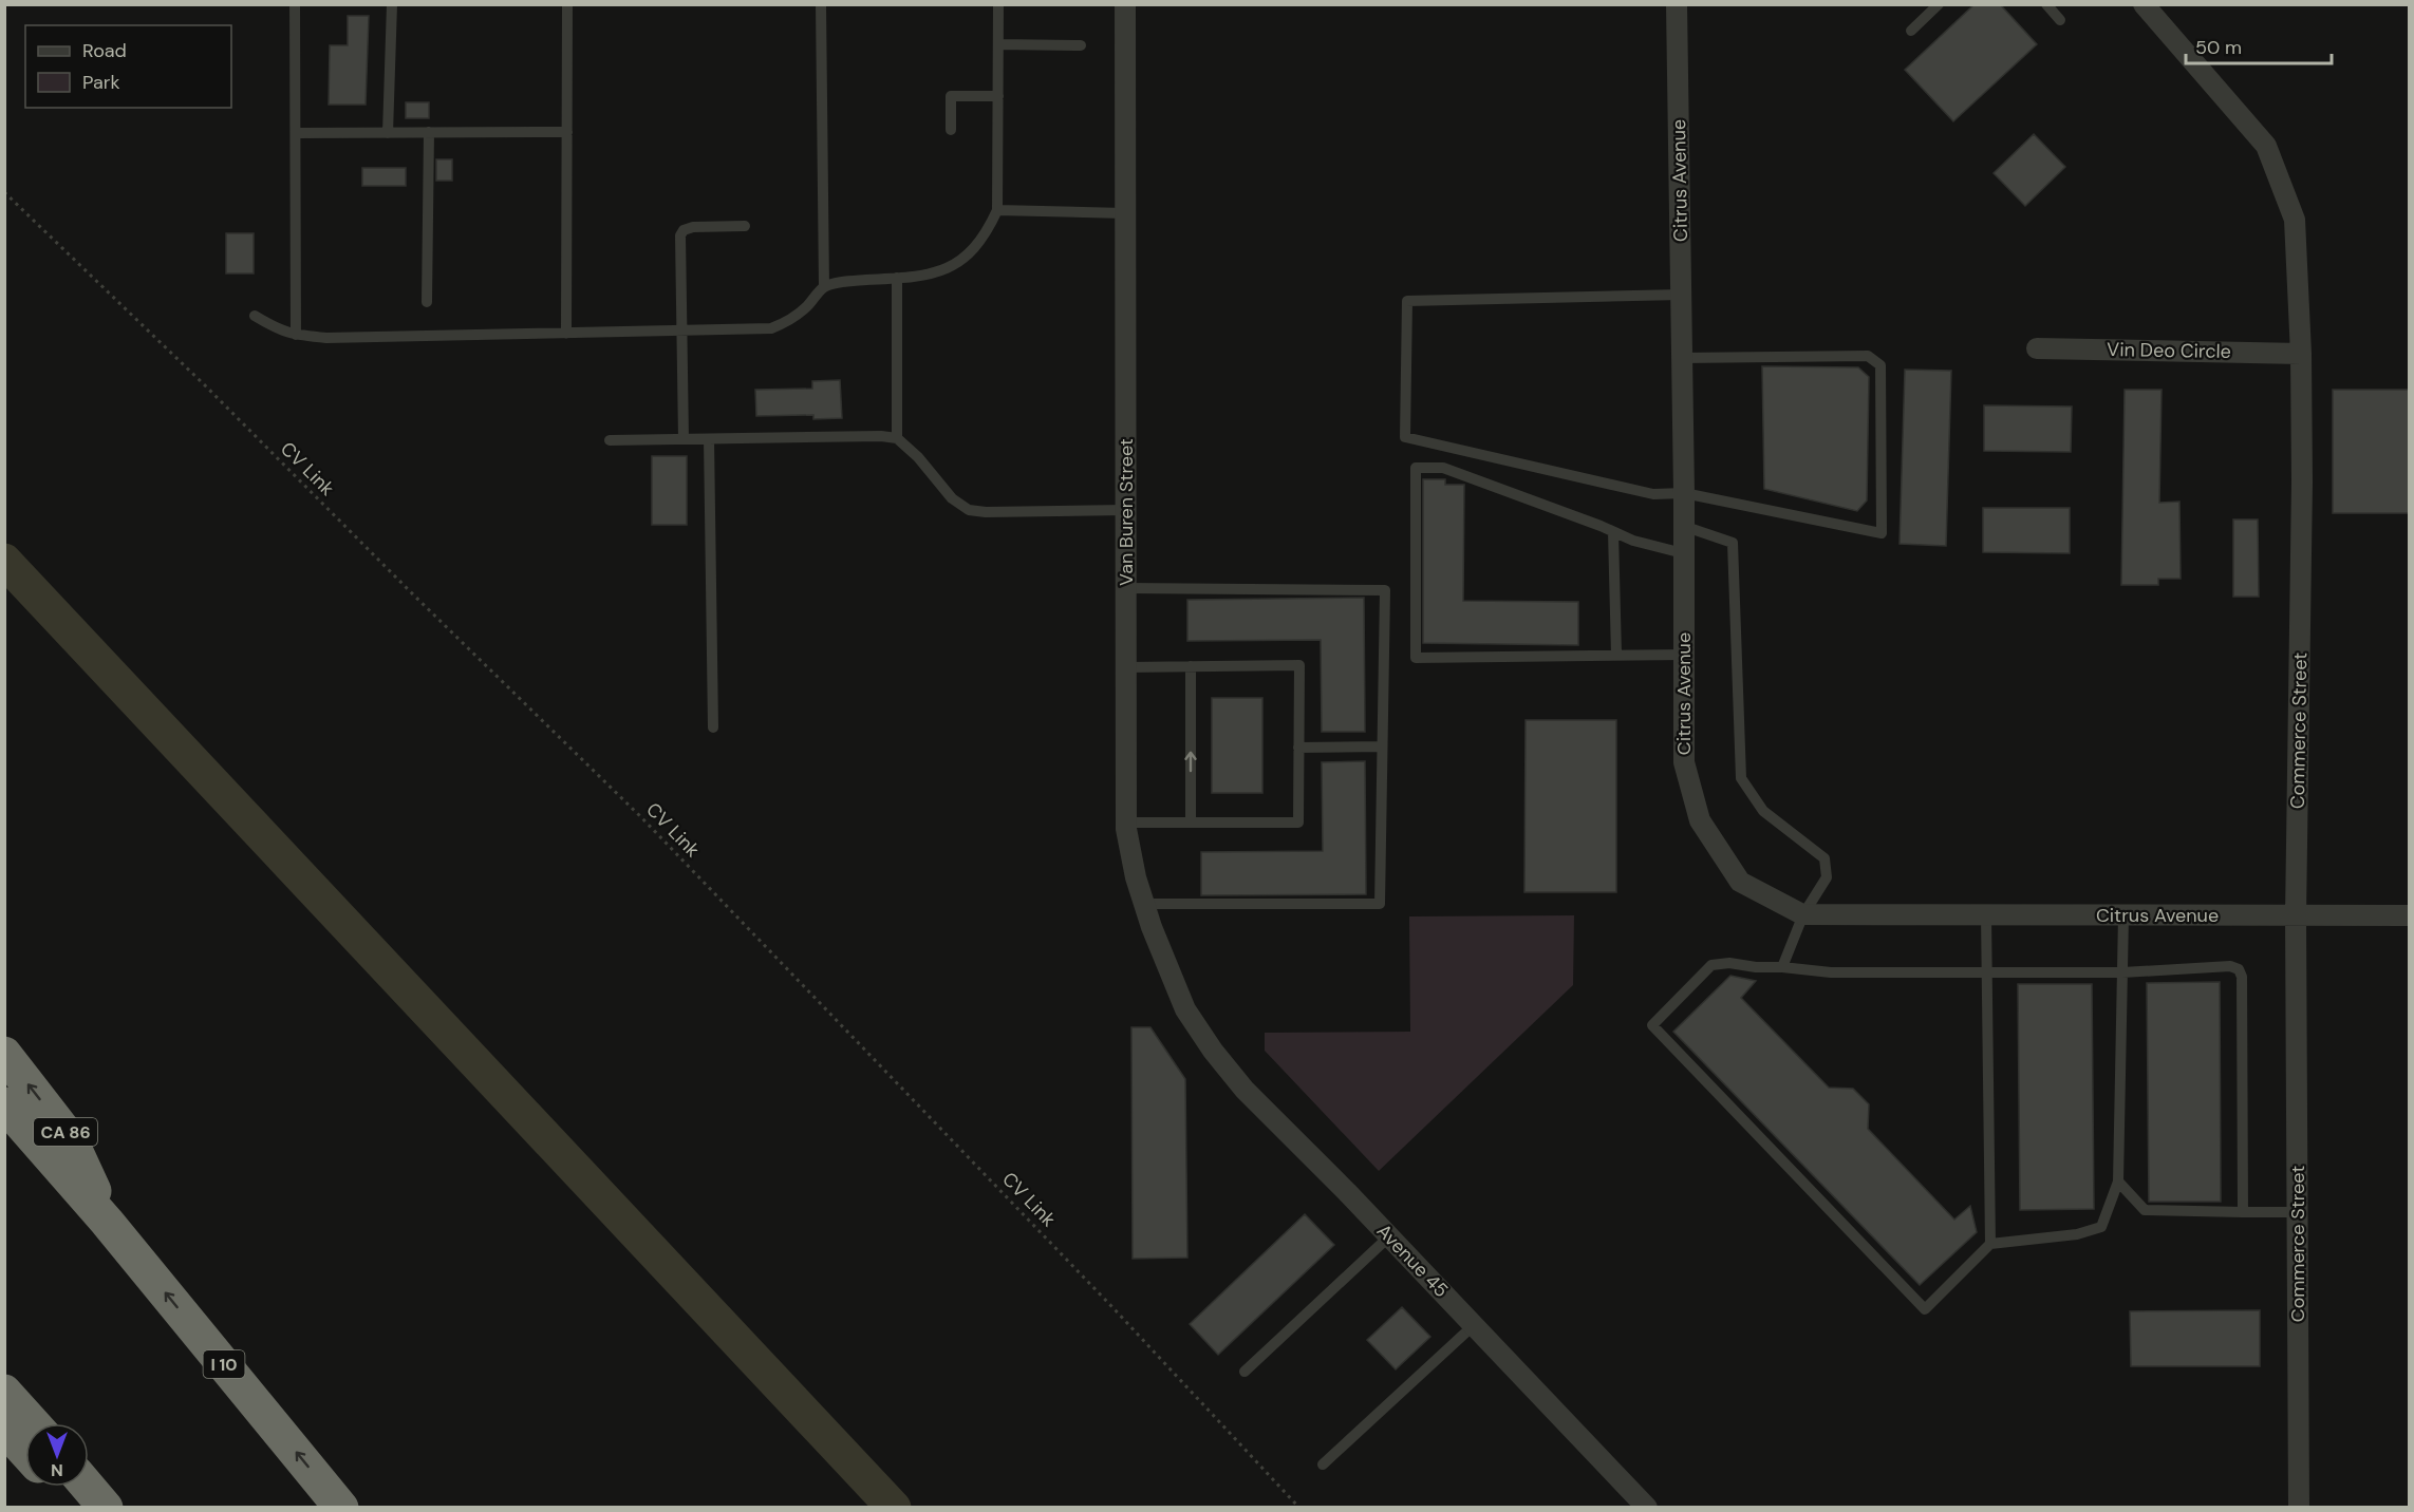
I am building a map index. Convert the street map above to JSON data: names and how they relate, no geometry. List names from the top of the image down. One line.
{"streets":{"highway":["CA 86","I 10"],"street":["Citrus Avenue","Vin Deo Circle","Van Buren Street","Commerce Street","Avenue 45"],"path":["CV Link"]},"crossings":[["Citrus Avenue","Commerce Street"],["Vin Deo Circle","Commerce Street"],["Van Buren Street","Avenue 45"],["CA 86","I 10"]],"legend":["Road","Park"],"scale_bar":"50 m","north":"bottom"}
